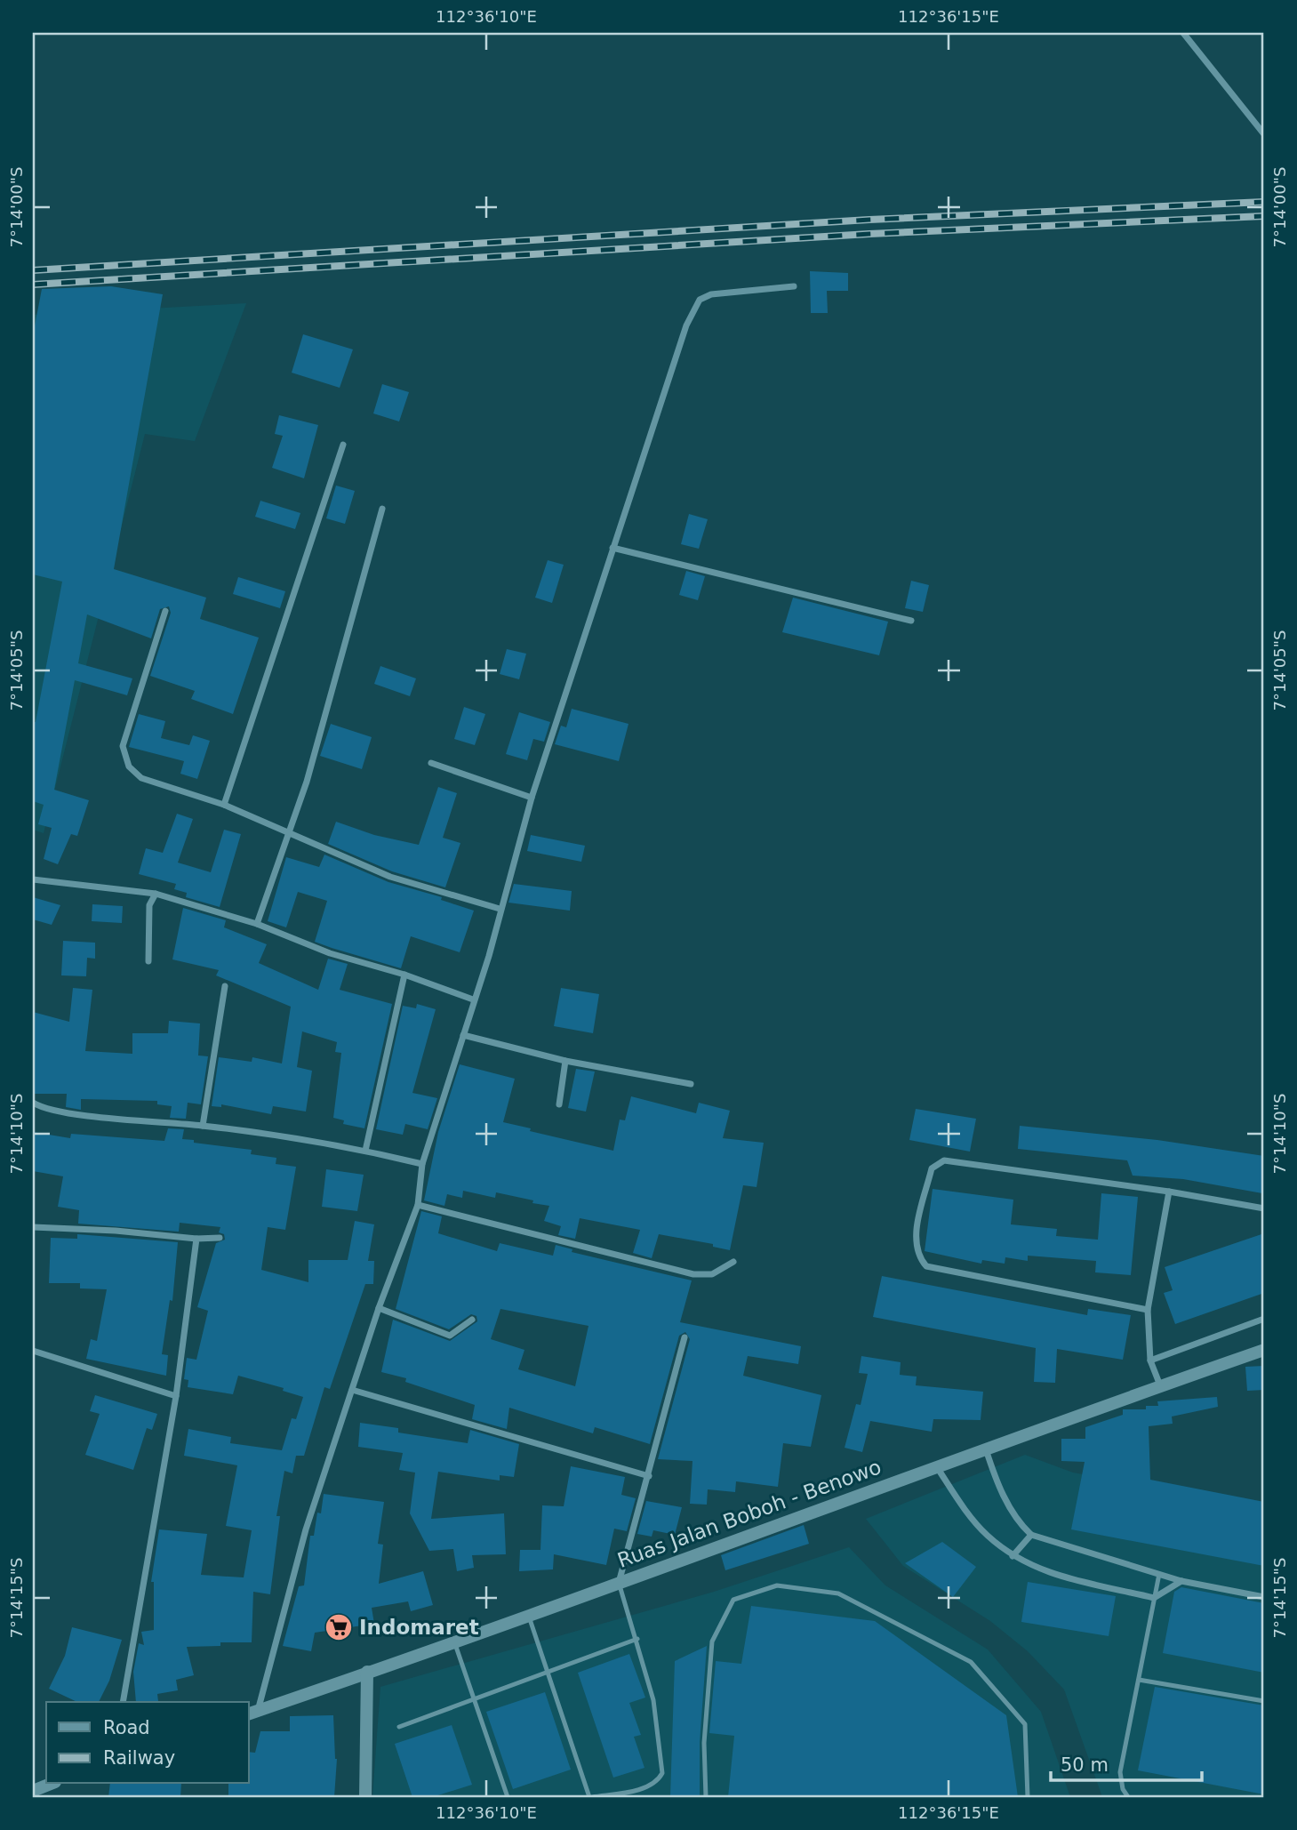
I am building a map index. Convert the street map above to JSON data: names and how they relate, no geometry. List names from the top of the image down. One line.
{"streets":{"main road":["Ruas Jalan Boboh - Benowo"]},"places":{"supermarket":["Indomaret"]},"legend":["Road","Railway"],"scale_bar":"50 m","coordinates":["112°36'10\"E","112°36'15\"E","7°14'00\"S","7°14'05\"S","7°14'10\"S","7°14'15\"S"]}
